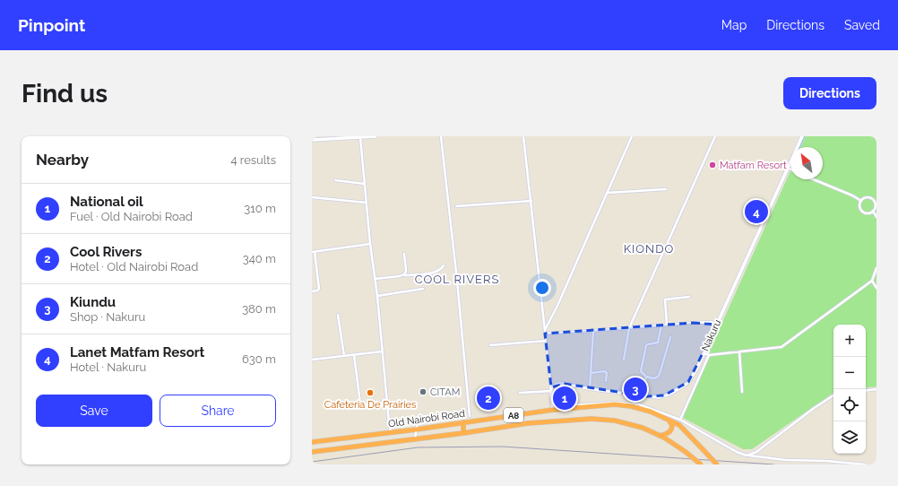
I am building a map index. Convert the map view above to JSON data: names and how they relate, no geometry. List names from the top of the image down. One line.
{"streets":{"highway":["A8","Old Nairobi Road"],"main road":["Nakuru"]},"districts":["KIONDO","COOL RIVERS"],"places":["Matfam Resort","CITAM","Cafeteria De Prairies"],"north":"top left","page":{"header":"Pinpoint","nav":["Map","Directions","Saved"],"buttons":["Directions",["Save","Share"]],"title":"Find us","heading":["Nearby","4 results"],"list":[{"mark":"1","name":"National oil","note":"Fuel · Old Nairobi Road","value":"310 m"},{"mark":"2","name":"Cool Rivers","note":"Hotel · Old Nairobi Road","value":"340 m"},{"mark":"3","name":"Kiundu","note":"Shop · Nakuru","value":"380 m"},{"mark":"4","name":"Lanet Matfam Resort","note":"Hotel · Nakuru","value":"630 m"}],"pins":["4","3","1","2"],"map_buttons":["+","−"]}}
